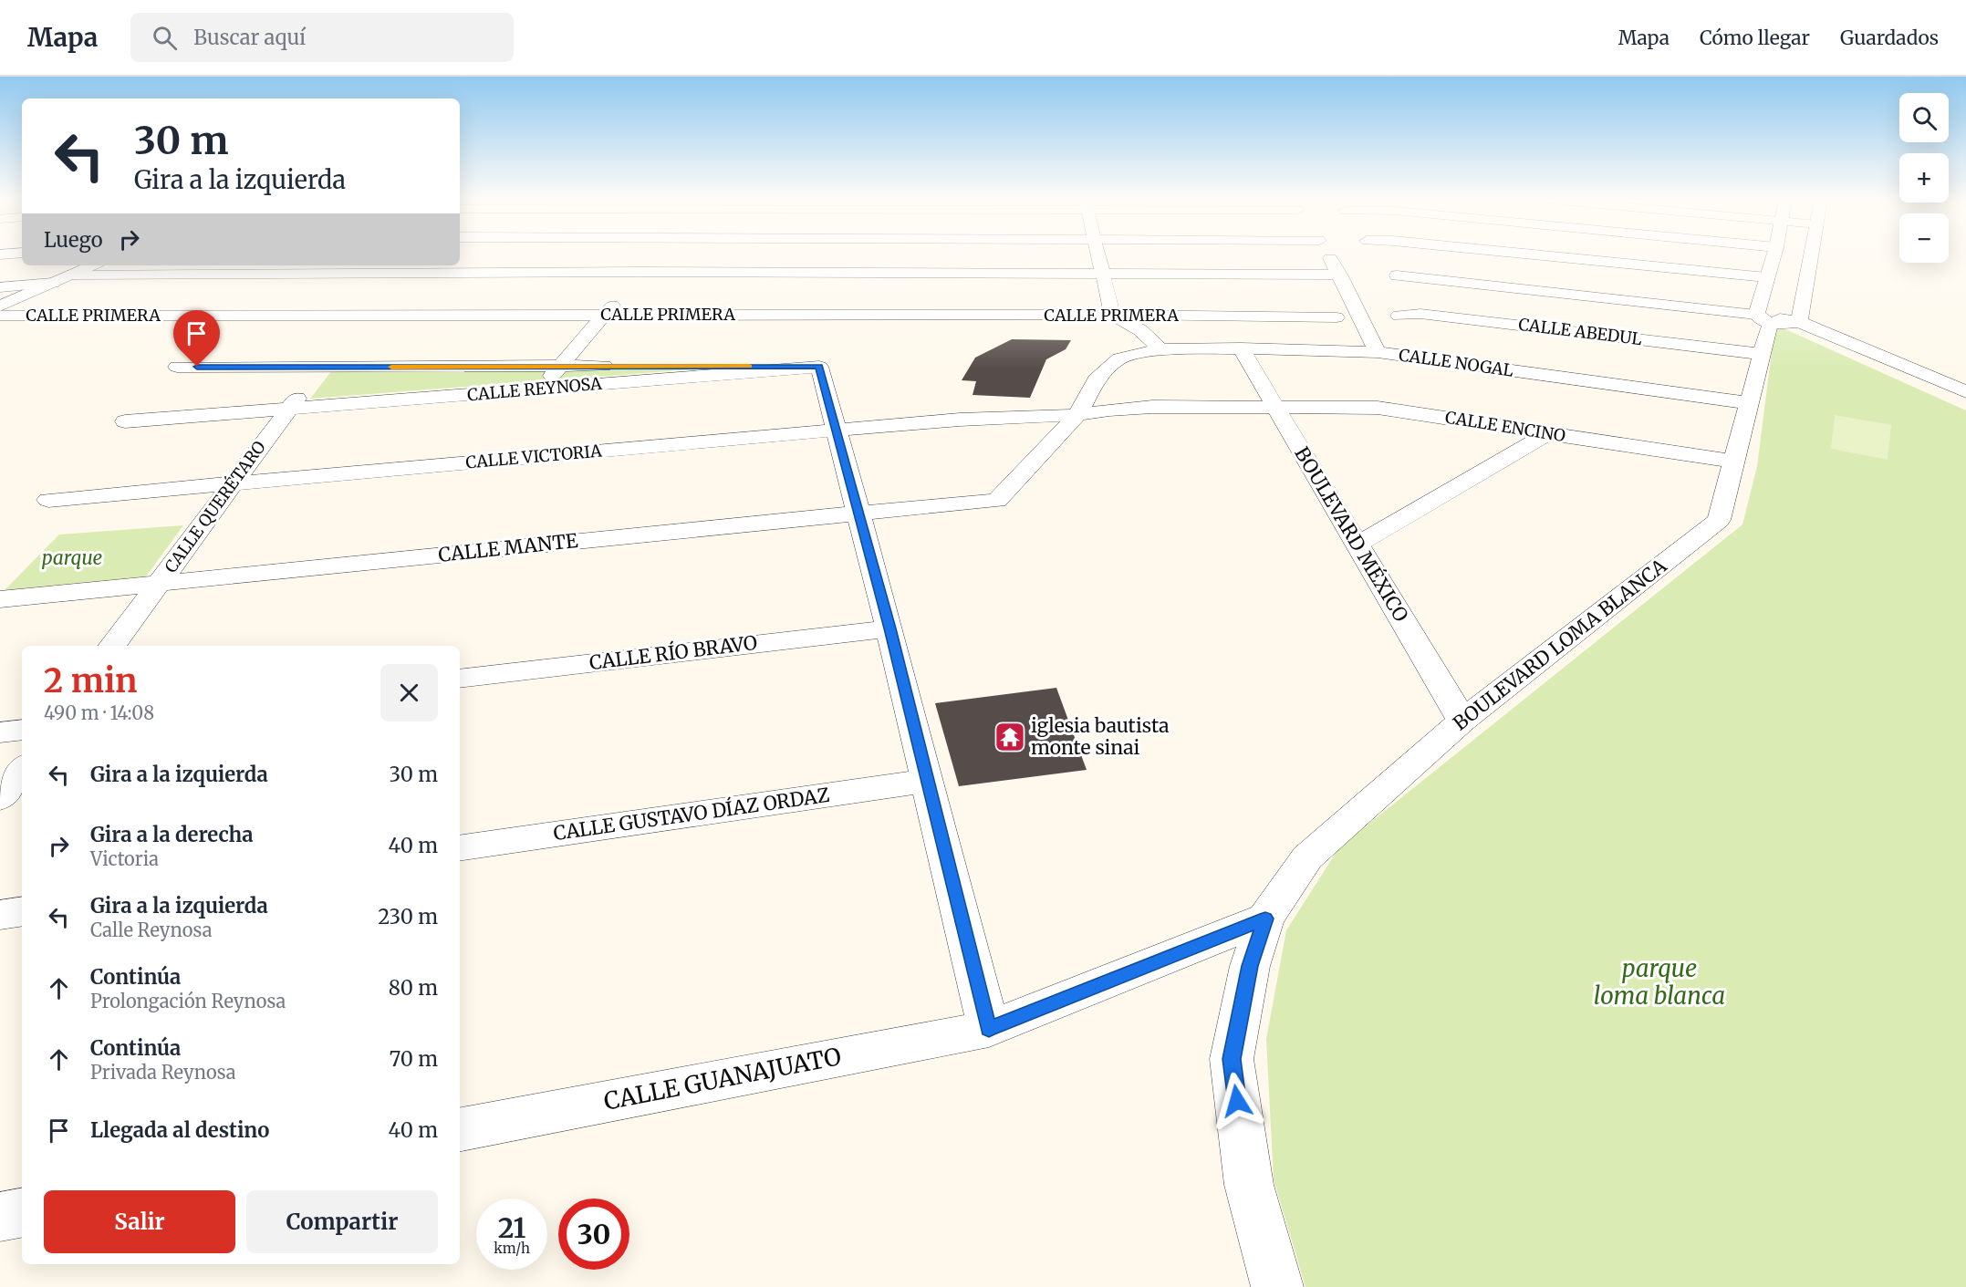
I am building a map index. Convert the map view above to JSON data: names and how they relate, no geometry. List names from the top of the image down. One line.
{"streets":{"street":["CALLE PRIMERA","CALLE ABEDUL","CALLE NOGAL","CALLE REYNOSA","CALLE ENCINO","CALLE VICTORIA","CALLE QUERÉTARO","BOULEVARD MÉXICO","CALLE MANTE","BOULEVARD LOMA BLANCA","CALLE RÍO BRAVO","CALLE GUSTAVO DÍAZ ORDAZ","CALLE GUANAJUATO"]},"crossings":[["CALLE ABEDUL","BOULEVARD LOMA BLANCA"],["CALLE NOGAL","CALLE ENCINO"],["CALLE NOGAL","CALLE VICTORIA"],["CALLE NOGAL","BOULEVARD MÉXICO"],["CALLE NOGAL","CALLE MANTE"],["CALLE NOGAL","BOULEVARD LOMA BLANCA"],["CALLE REYNOSA","CALLE QUERÉTARO"],["CALLE ENCINO","CALLE VICTORIA"],["CALLE ENCINO","BOULEVARD MÉXICO"],["CALLE ENCINO","CALLE MANTE"],["CALLE ENCINO","BOULEVARD LOMA BLANCA"],["CALLE VICTORIA","CALLE QUERÉTARO"],["CALLE VICTORIA","CALLE MANTE"],["CALLE QUERÉTARO","CALLE MANTE"],["BOULEVARD MÉXICO","BOULEVARD LOMA BLANCA"],["BOULEVARD LOMA BLANCA","CALLE GUANAJUATO"]],"parks":["parque","parque loma blanca"],"places":{"temple":["iglesia bautista monte sinai"]},"page":{"header":"Mapa","search":"Buscar aquí","nav":["Mapa","Cómo llegar","Guardados"],"map_buttons":["+","−"],"turn":["30 m","Gira a la izquierda"],"then":"Luego","heading":["2 min","490 m · 14:08"],"list":[{"name":"Gira a la izquierda","value":"30 m"},{"name":"Gira a la derecha","note":"Victoria","value":"40 m"},{"name":"Gira a la izquierda","note":"Calle Reynosa","value":"230 m"},{"name":"Continúa","note":"Prolongación Reynosa","value":"80 m"},{"name":"Continúa","note":"Privada Reynosa","value":"70 m"},{"name":"Llegada al destino","value":"40 m"}],"buttons":["Salir","Compartir"],"speed":"21 km/h","limit":"30"}}
